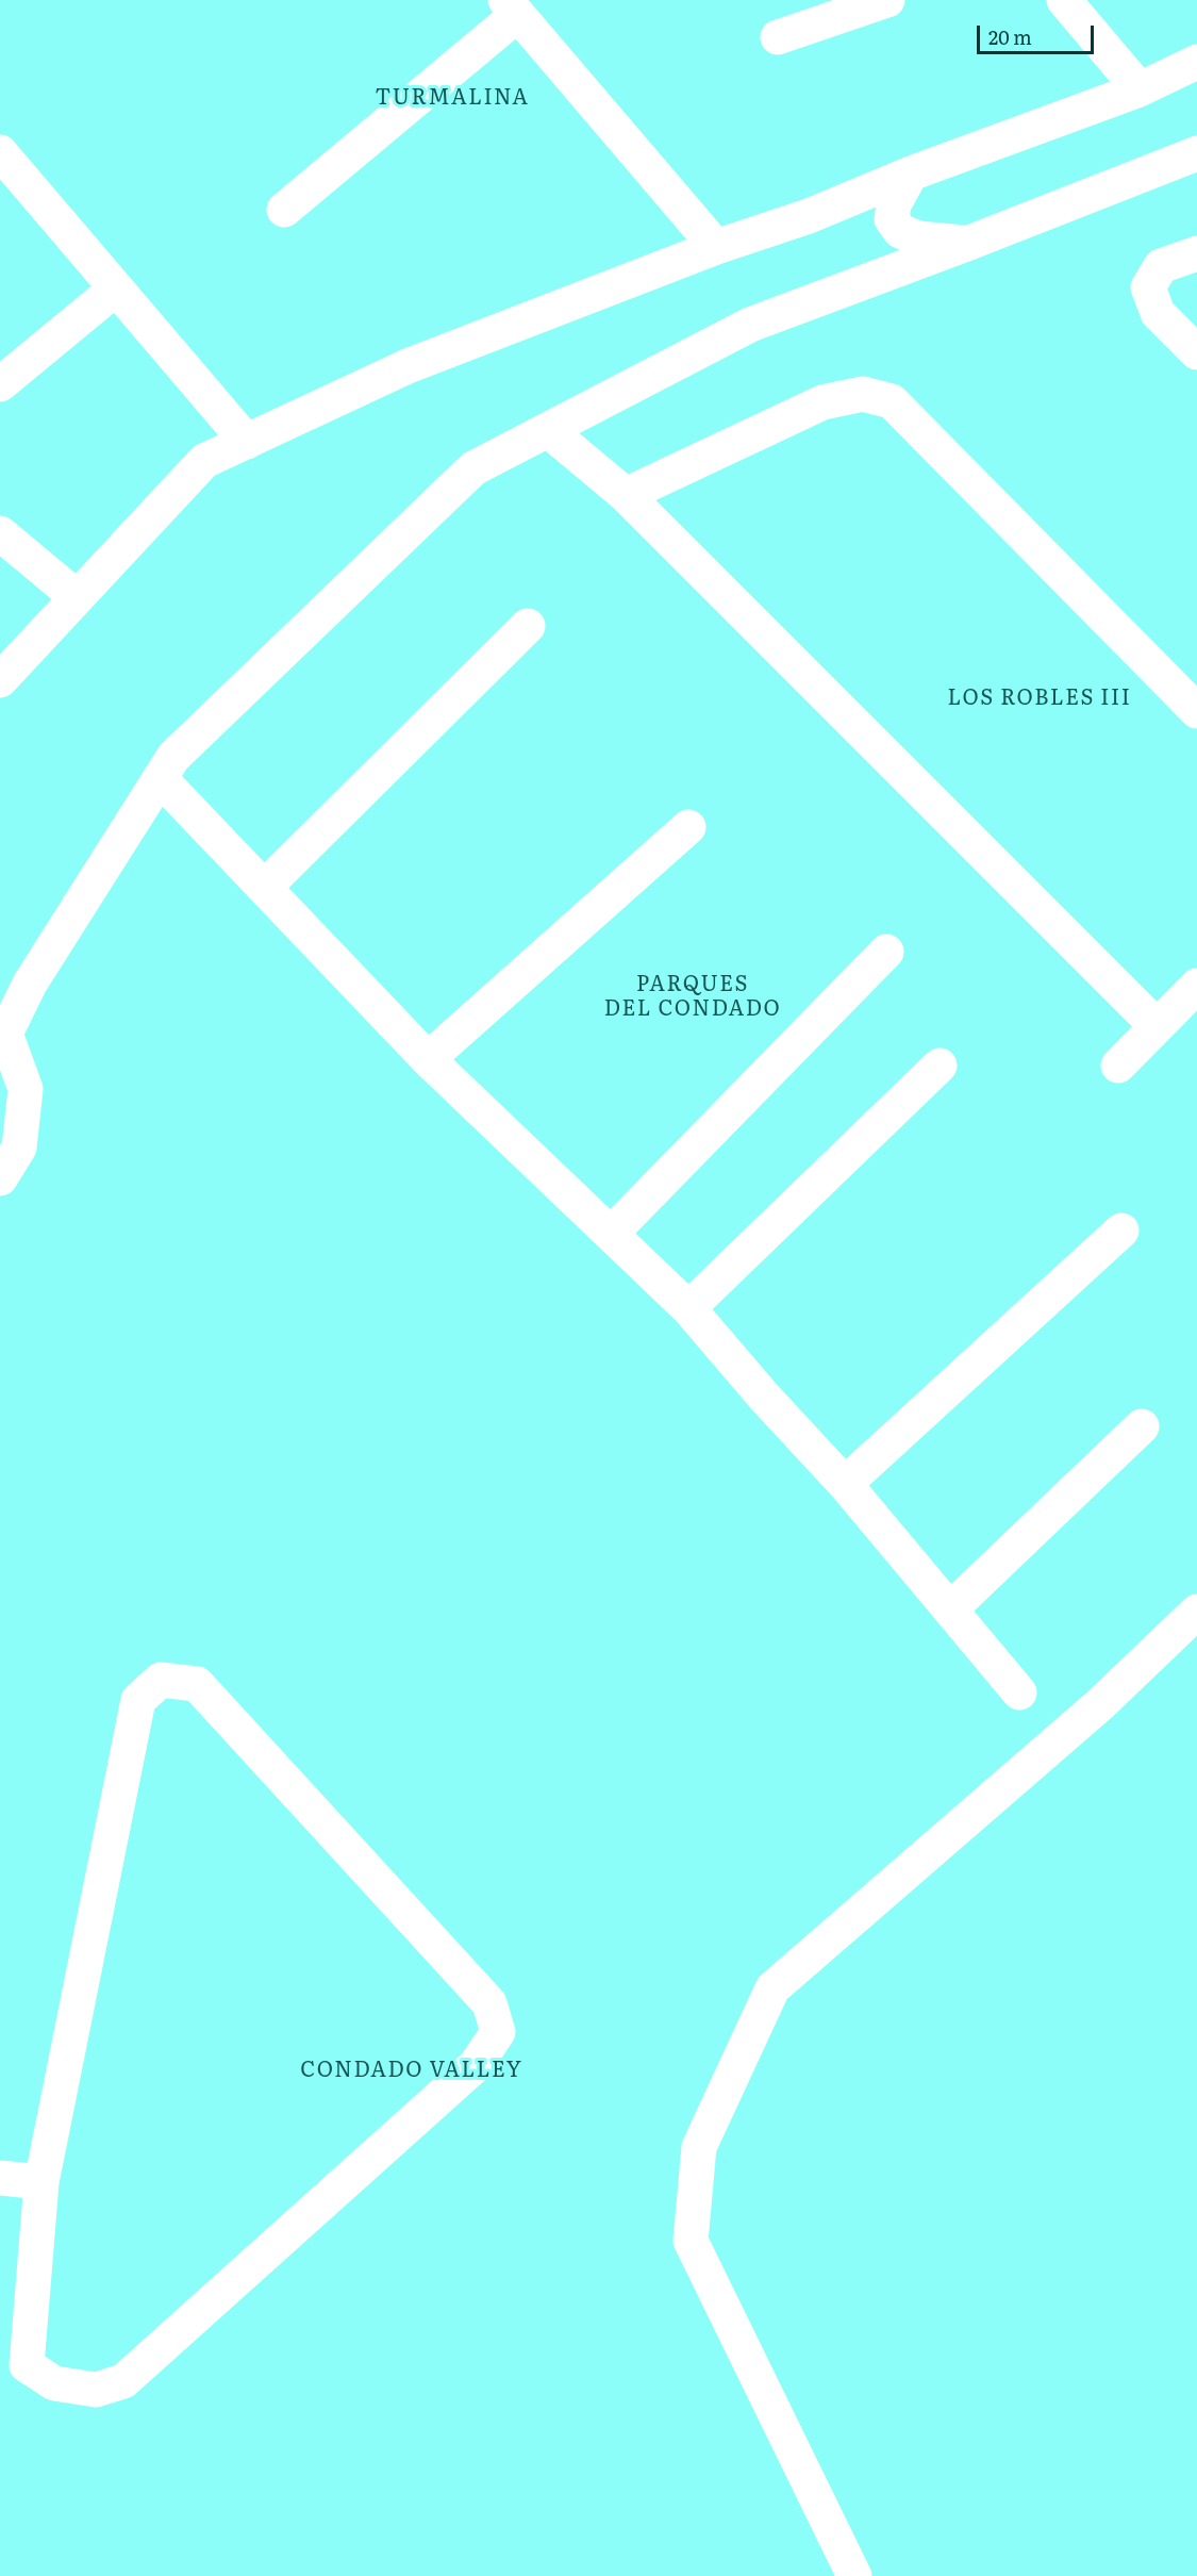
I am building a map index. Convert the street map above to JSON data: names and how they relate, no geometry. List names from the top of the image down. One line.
{"districts":["TURMALINA","LOS ROBLES III","PARQUES DEL CONDADO","CONDADO VALLEY"],"scale_bar":"20 m"}
